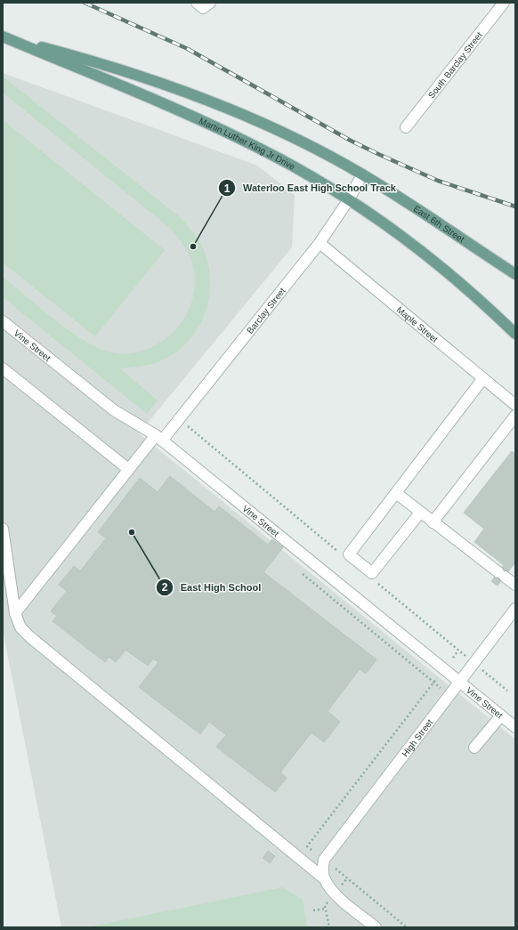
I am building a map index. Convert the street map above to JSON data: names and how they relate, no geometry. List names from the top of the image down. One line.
{"streets":{"main road":["Martin Luther King Jr Drive","East 6th Street"],"street":["South Barclay Street","Barclay Street","Maple Street","Vine Street","High Street"]},"crossings":[["Martin Luther King Jr Drive","East 6th Street"],["Martin Luther King Jr Drive","Barclay Street"],["East 6th Street","Barclay Street"],["Barclay Street","Maple Street"],["Barclay Street","Vine Street"],["Vine Street","High Street"]],"places":["Waterloo East High School Track","East High School"]}
